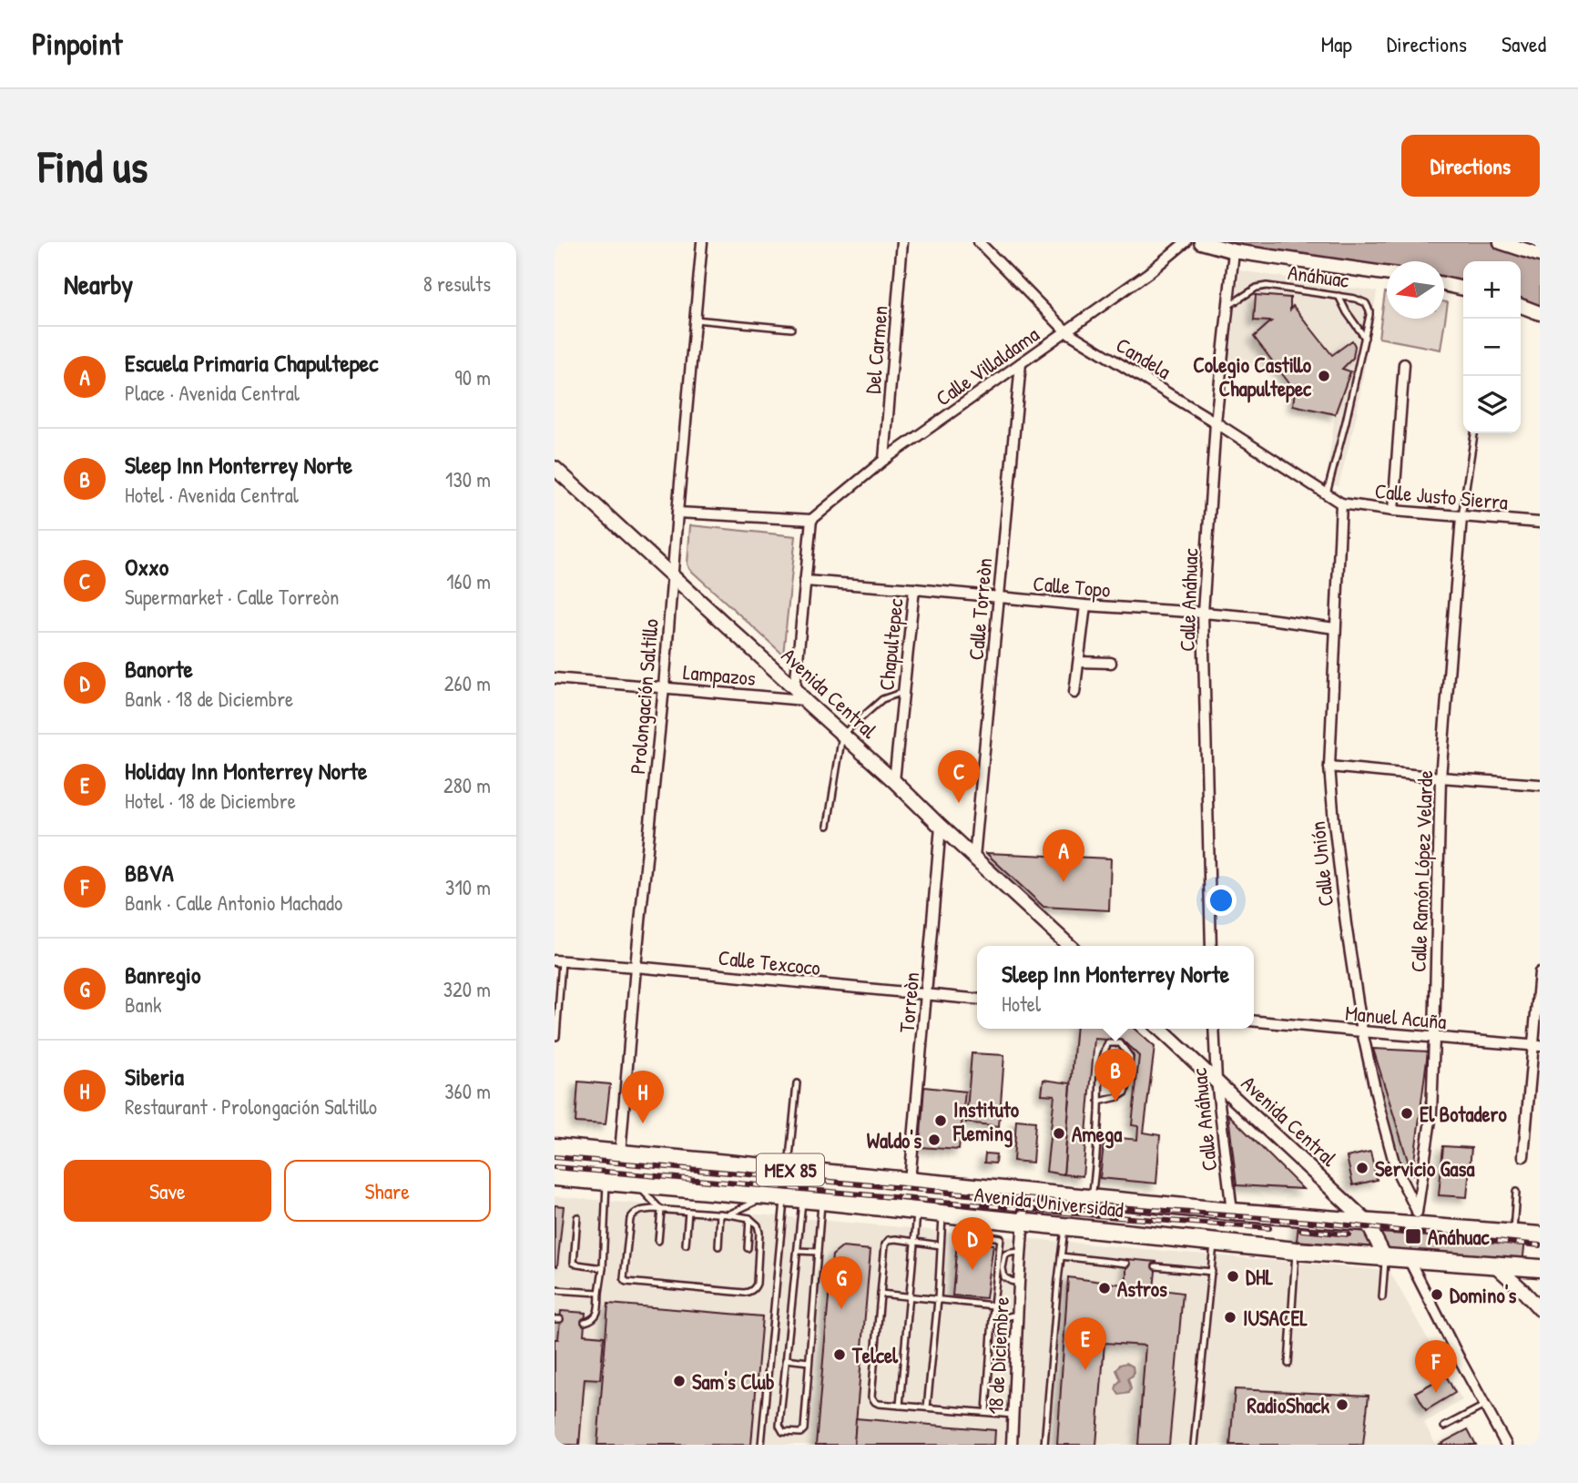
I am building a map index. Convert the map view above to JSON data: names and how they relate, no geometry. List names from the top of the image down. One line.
{"streets":{"highway":["MEX 85","Avenida Universidad"],"street":["Del Carmen","Candela","Calle Villaldama","Calle Justo Sierra","Calle Topo","Calle Anáhuac","Calle Torreòn","Chapultepec","Lampazos","Avenida Central","Prolongación Saltillo","Calle Unión","Calle Ramón López Velarde","Calle Texcoco","Torreòn","Manuel Acuña","18 de Diciembre"],"lane":["Anáhuac"]},"crossings":[["Anáhuac","Candela"],["Anáhuac","Calle Anáhuac"],["Del Carmen","Calle Villaldama"],["Candela","Calle Villaldama"],["Candela","Calle Justo Sierra"],["Candela","Calle Anáhuac"],["Candela","Calle Unión"],["Calle Villaldama","Calle Torreòn"],["Calle Justo Sierra","Calle Unión"],["Calle Justo Sierra","Calle Ramón López Velarde"],["Calle Topo","Calle Anáhuac"],["Calle Topo","Calle Torreòn"],["Calle Topo","Chapultepec"],["Calle Topo","Calle Unión"],["Calle Anáhuac","Avenida Central"],["Calle Anáhuac","Avenida Universidad"],["Calle Torreòn","Avenida Central"],["Chapultepec","Avenida Central"],["Lampazos","Avenida Central"],["Lampazos","Prolongación Saltillo"],["Avenida Central","Prolongación Saltillo"],["Avenida Central","Torreòn"],["Avenida Central","Avenida Universidad"],["Prolongación Saltillo","Calle Texcoco"],["Prolongación Saltillo","Avenida Universidad"],["Calle Unión","Calle Ramón López Velarde"],["Calle Unión","Manuel Acuña"],["Calle Unión","Avenida Universidad"],["Calle Ramón López Velarde","Manuel Acuña"],["Calle Ramón López Velarde","Avenida Universidad"],["Calle Texcoco","Torreòn"],["Torreòn","Avenida Universidad"],["Avenida Universidad","18 de Diciembre"]],"places":{"other":["Colegio Castillo Chapultepec","El Botadero","Instituto Fleming","Amega","Waldo's","Servicio Gasa","DHL","Astros","Domino's","IUSACEL","Telcel","Sam's Club","RadioShack"],"transit":["Anáhuac"]},"north":"left","page":{"header":"Pinpoint","nav":["Map","Directions","Saved"],"buttons":["Directions",["Save","Share"]],"title":"Find us","heading":["Nearby","8 results"],"map_buttons":["+","−"],"list":[{"mark":"A","name":"Escuela Primaria Chapultepec","note":"Place · Avenida Central","value":"90 m"},{"mark":"B","name":"Sleep Inn Monterrey Norte","note":"Hotel · Avenida Central","value":"130 m"},{"mark":"C","name":"Oxxo","note":"Supermarket · Calle Torreòn","value":"160 m"},{"mark":"D","name":"Banorte","note":"Bank · 18 de Diciembre","value":"260 m"},{"mark":"E","name":"Holiday Inn Monterrey Norte","note":"Hotel · 18 de Diciembre","value":"280 m"},{"mark":"F","name":"BBVA","note":"Bank · Calle Antonio Machado","value":"310 m"},{"mark":"G","name":"Banregio","note":"Bank","value":"320 m"},{"mark":"H","name":"Siberia","note":"Restaurant · Prolongación Saltillo","value":"360 m"}],"pins":["C","A","B","H","D","G","E","F"],"popup":["Sleep Inn Monterrey Norte","Hotel"]}}
